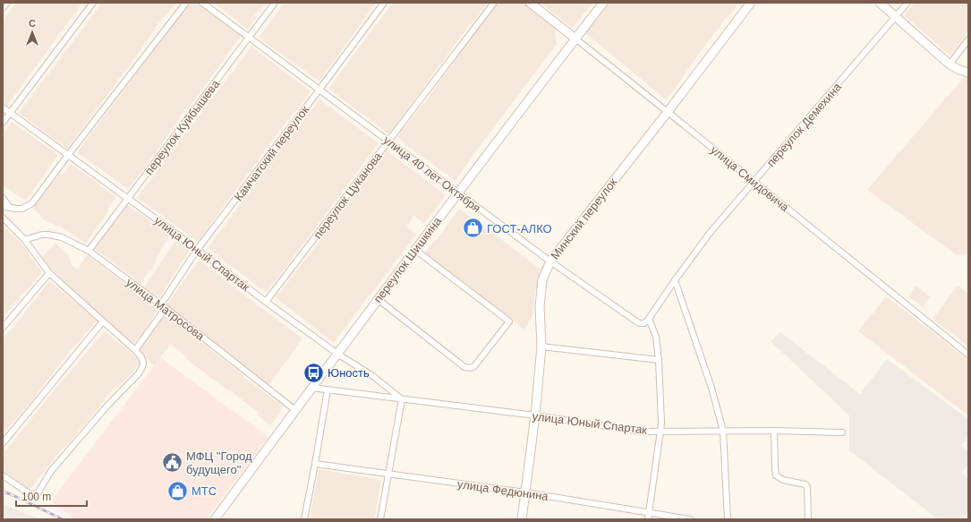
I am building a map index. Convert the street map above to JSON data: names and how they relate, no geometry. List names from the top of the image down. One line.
{"streets":{"main road":["улица Смидовича","Минский переулок","переулок Шишкина"],"street":["переулок Демехина","переулок Куйбышева","Камчатский переулок","улица 40 лет Октября","переулок Цуканова","улица Юный Спартак","улица Матросова","улица Федюнина"]},"crossings":[["переулок Демехина","улица 40 лет Октября"],["переулок Демехина","улица Смидовича"],["переулок Куйбышева","улица 40 лет Октября"],["переулок Куйбышева","улица Юный Спартак"],["переулок Куйбышева","улица Матросова"],["Камчатский переулок","улица 40 лет Октября"],["Камчатский переулок","улица Юный Спартак"],["Камчатский переулок","улица Матросова"],["улица 40 лет Октября","переулок Цуканова"],["улица 40 лет Октября","Минский переулок"],["улица 40 лет Октября","переулок Шишкина"],["улица Смидовича","Минский переулок"],["улица Смидовича","переулок Шишкина"],["переулок Цуканова","улица Юный Спартак"],["Минский переулок","улица Юный Спартак"],["Минский переулок","улица Федюнина"],["улица Юный Спартак","переулок Шишкина"],["переулок Шишкина","улица Матросова"]],"places":{"shop":["ГОСТ-АЛКО","МТС"],"bus stop":["Юность"],"public building":["МФЦ \"Город будущего\""]},"scale_bar":"100 m","north":"top"}
